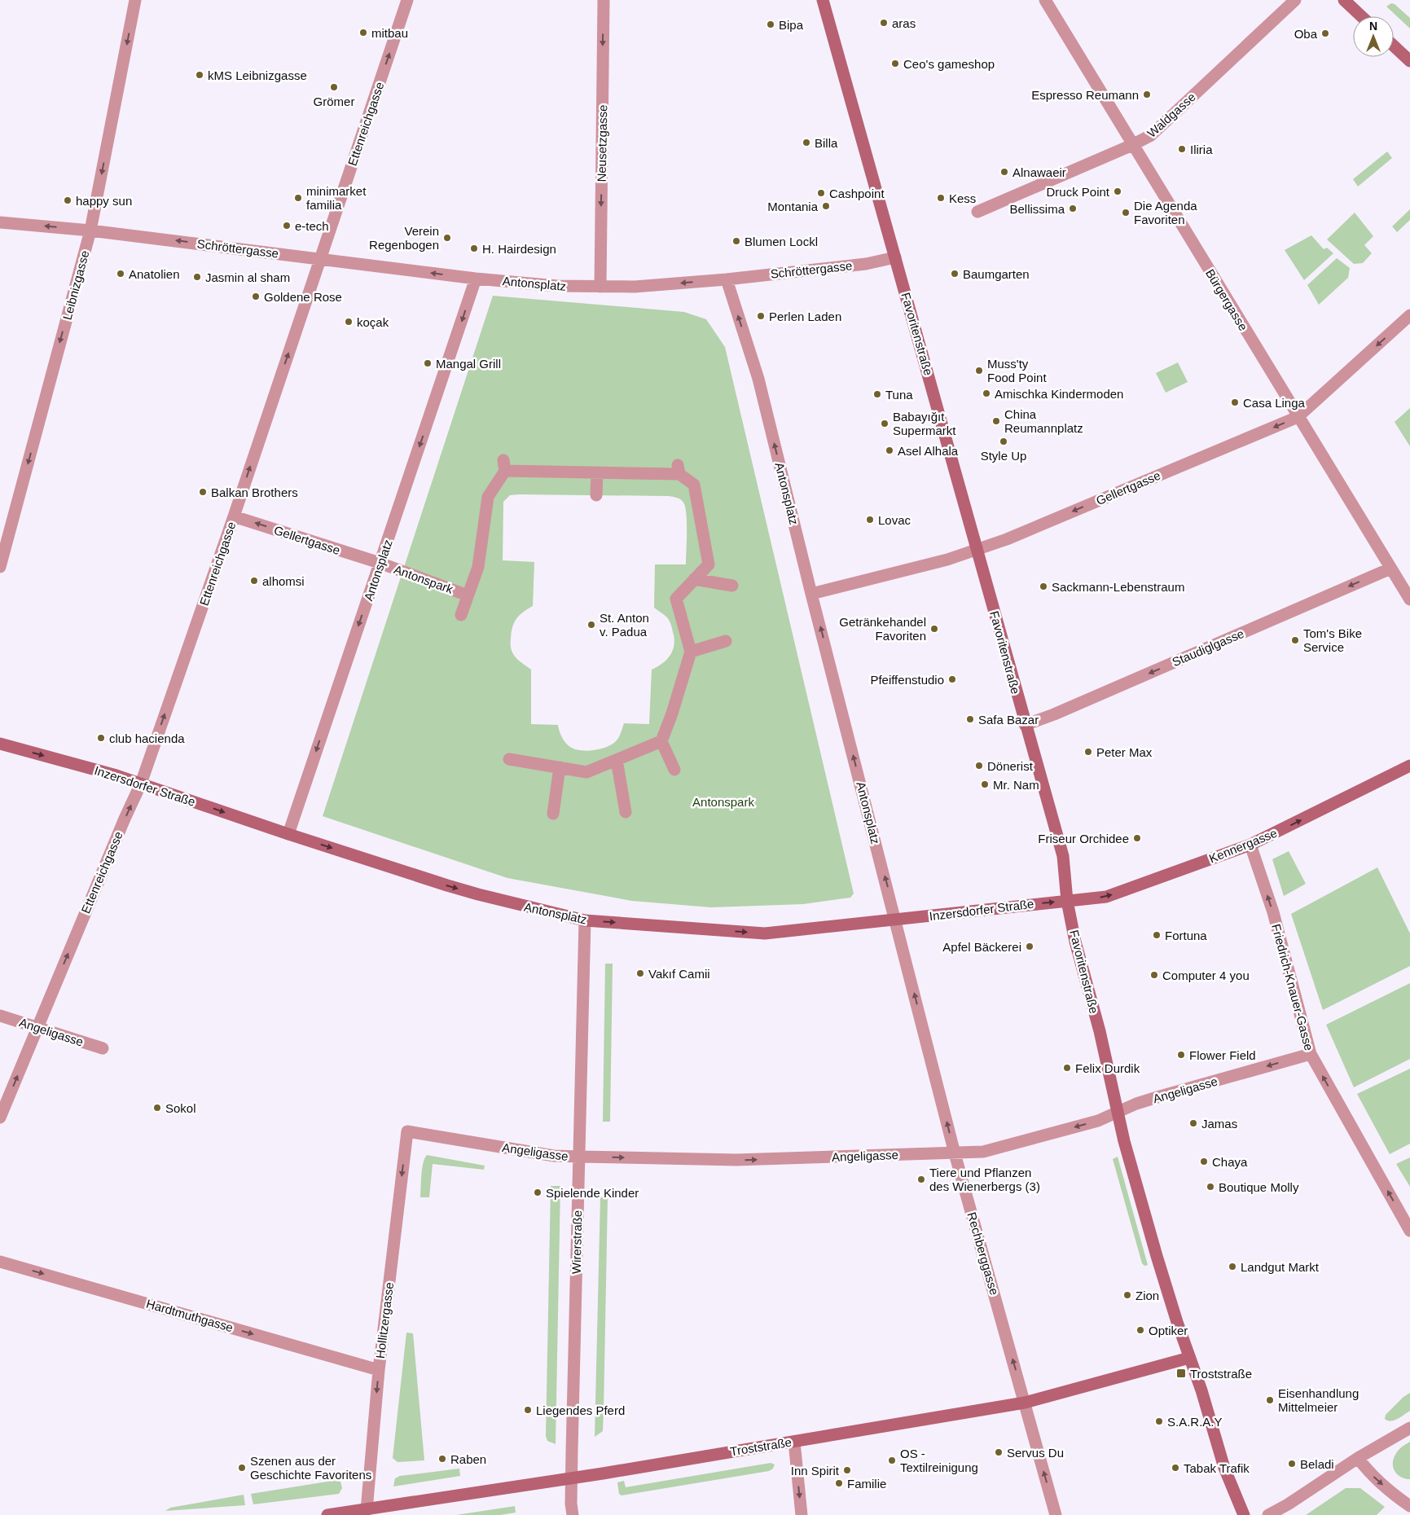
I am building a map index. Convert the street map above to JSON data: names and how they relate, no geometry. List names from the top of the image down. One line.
{"streets":{"street":["Waldgasse","Ettenreichgasse","Neusetzgasse","Schröttergasse","Antonsplatz","Leibnizgasse","Bürgergasse","Favoritenstraße","Gellertgasse","Antonspark","Staudiglgasse","Inzersdorfer Straße","Kennergasse","Friedrich-Knauer-Gasse","Angeligasse","Wirerstraße","Rechberggasse","Hardtmuthgasse","Hollitzergasse","Troststraße"]},"crossings":[["Waldgasse","Bürgergasse"],["Ettenreichgasse","Schröttergasse"],["Ettenreichgasse","Gellertgasse"],["Ettenreichgasse","Inzersdorfer Straße"],["Ettenreichgasse","Angeligasse"],["Neusetzgasse","Antonsplatz"],["Schröttergasse","Antonsplatz"],["Schröttergasse","Leibnizgasse"],["Schröttergasse","Favoritenstraße"],["Antonsplatz","Gellertgasse"],["Antonsplatz","Antonspark"],["Antonsplatz","Inzersdorfer Straße"],["Antonsplatz","Wirerstraße"],["Antonsplatz","Rechberggasse"],["Bürgergasse","Gellertgasse"],["Bürgergasse","Staudiglgasse"],["Favoritenstraße","Gellertgasse"],["Favoritenstraße","Staudiglgasse"],["Favoritenstraße","Inzersdorfer Straße"],["Favoritenstraße","Kennergasse"],["Favoritenstraße","Angeligasse"],["Favoritenstraße","Troststraße"],["Gellertgasse","Antonspark"],["Inzersdorfer Straße","Kennergasse"],["Inzersdorfer Straße","Rechberggasse"],["Kennergasse","Friedrich-Knauer-Gasse"],["Friedrich-Knauer-Gasse","Angeligasse"],["Angeligasse","Wirerstraße"],["Angeligasse","Rechberggasse"],["Angeligasse","Hollitzergasse"],["Wirerstraße","Troststraße"],["Rechberggasse","Troststraße"],["Hardtmuthgasse","Hollitzergasse"],["Hollitzergasse","Troststraße"]],"one_way":["Ettenreichgasse","Neusetzgasse","Schröttergasse","Leibnizgasse","Gellertgasse","Staudiglgasse","Inzersdorfer Straße","Kennergasse","Friedrich-Knauer-Gasse","Rechberggasse","Hardtmuthgasse","Hollitzergasse"],"parks":["Antonspark"],"places":{"other":["aras","Bipa","mitbau","Oba","Ceo's gameshop","kMS Leibnizgasse","Grömer","Espresso Reumann","Billa","Iliria","Alnawaeir","Druck Point","Cashpoint","minimarket familia","Kess","happy sun","Montania","Bellissima","Die Agenda Favoriten","e-tech","Verein Regenbogen","Blumen Lockl","H. Hairdesign","Anatolien","Baumgarten","Jasmin al sham","Goldene Rose","Perlen Laden","koçak","Mangal Grill","Muss'ty Food Point","Amischka Kindermoden","Tuna","Casa Linga","China Reumannplatz","Babayığıt Supermarkt","Style Up","Asel Alhala","Balkan Brothers","Lovac","alhomsi","Sackmann-Lebenstraum","St. Anton v. Padua","Getränkehandel Favoriten","Tom's Bike Service","Pfeiffenstudio","Safa Bazar","club hacienda","Peter Max","Dönerist","Mr. Nam","Friseur Orchidee","Fortuna","Apfel Bäckerei","Vakıf Camii","Computer 4 you","Flower Field","Felix Durdik","Sokol","Jamas","Chaya","Tiere und Pflanzen des Wienerbergs (3)","Boutique Molly","Spielende Kinder","Landgut Markt","Zion","Optiker","Eisenhandlung Mittelmeier","Liegendes Pferd","S.A.R.A.Y","Servus Du","Raben","OS - Textilreinigung","Beladi","Szenen aus der Geschichte Favoritens","Tabak Trafik","Inn Spirit","Familie"],"transit":["Troststraße"]},"north":"top"}
